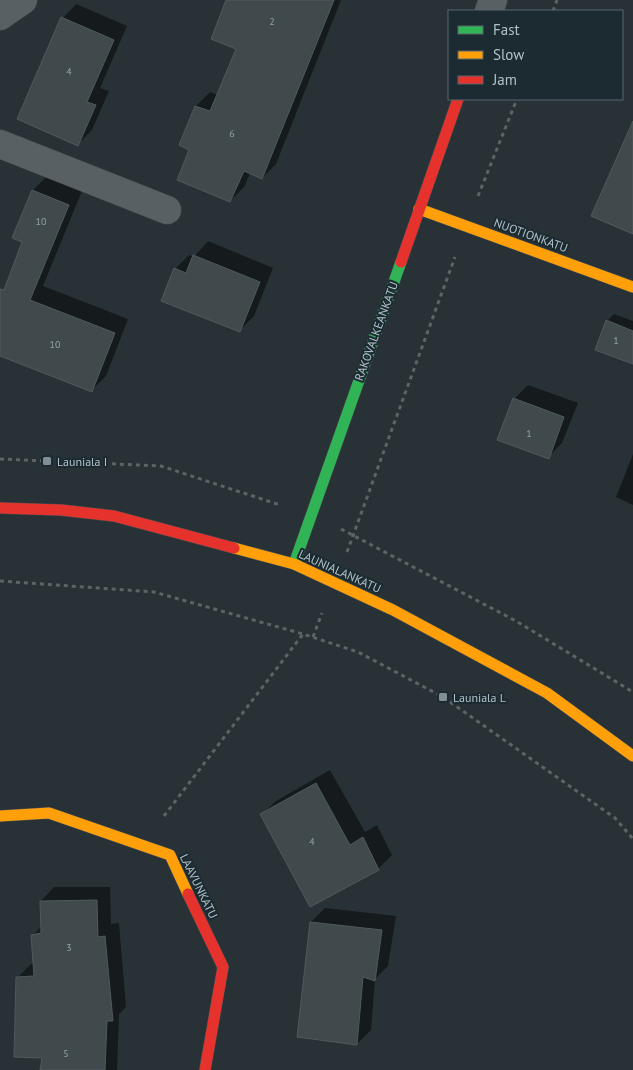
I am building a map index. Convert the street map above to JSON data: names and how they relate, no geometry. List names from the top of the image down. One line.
{"streets":{"street":["NUOTIONKATU","RAKOVALKEANKATU","LAUNIALANKATU","LAAVUNKATU"]},"crossings":[["NUOTIONKATU","RAKOVALKEANKATU"],["RAKOVALKEANKATU","LAUNIALANKATU"]],"places":{"transit":["Launiala I","Launiala L"]},"house_numbers":["2","4","6","10","1","10","1","4","3","5"],"legend":["Fast","Slow","Jam"]}
